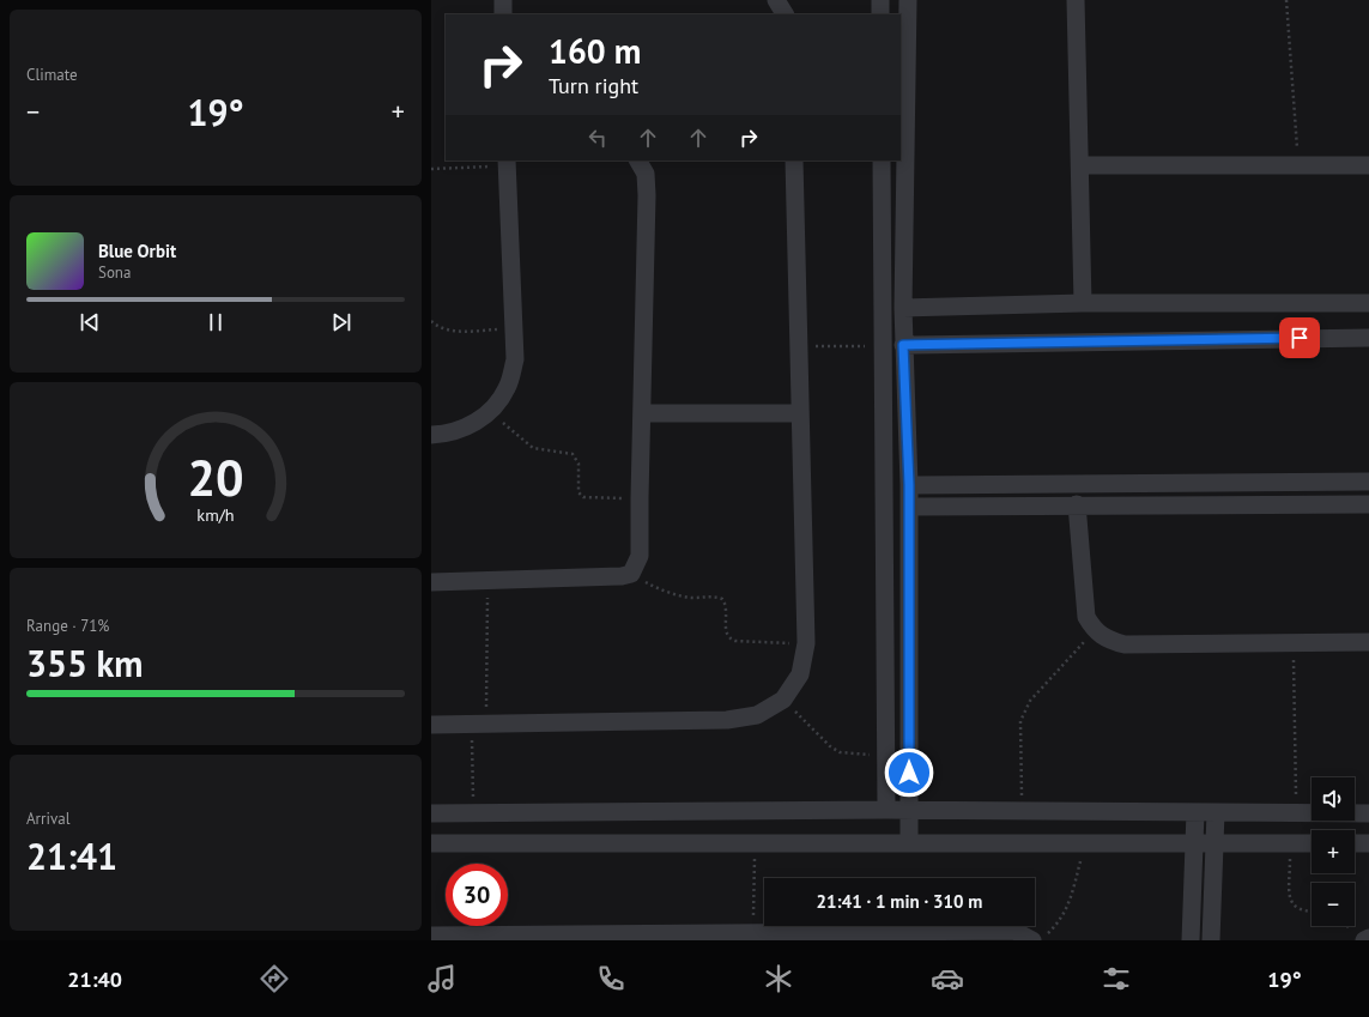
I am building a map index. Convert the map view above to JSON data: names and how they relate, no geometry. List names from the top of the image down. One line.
{"page":{"tile":["Climate",["Range · 71%","355 km"],["Arrival","21:41"]],"turn":["160 m","Turn right"],"heat":["−","19°","+"],"song":["Blue Orbit","Sona"],"map_buttons":["+","−"],"limit":"30","trip":"21:41 · 1 min · 310 m","tabs":["21:40","19°"],"gauge":["20","km/h"]}}
